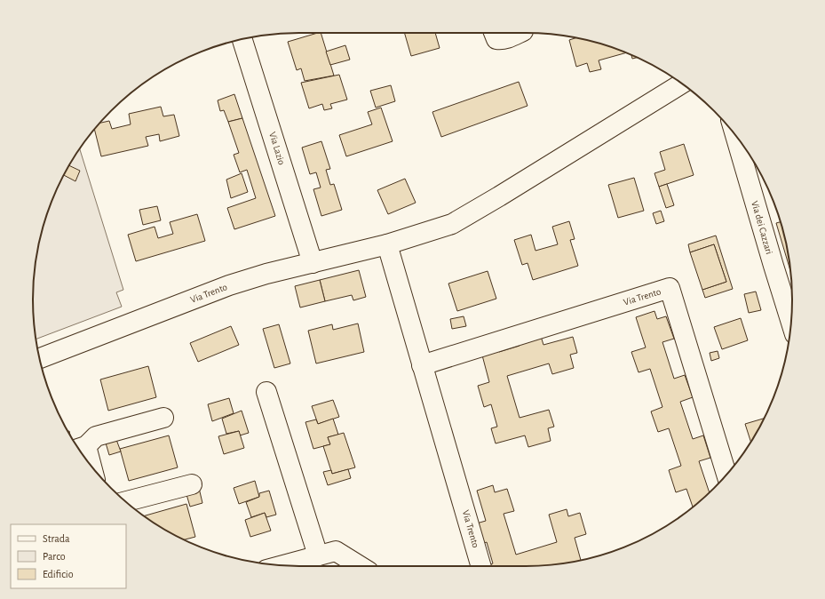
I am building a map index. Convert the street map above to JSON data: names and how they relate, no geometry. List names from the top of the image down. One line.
{"streets":{"street":["Via Lazio","Via dei Cazzari","Via Trento"]},"crossings":[["Via Lazio","Via Trento"]],"legend":["Strada","Parco","Edificio"]}
